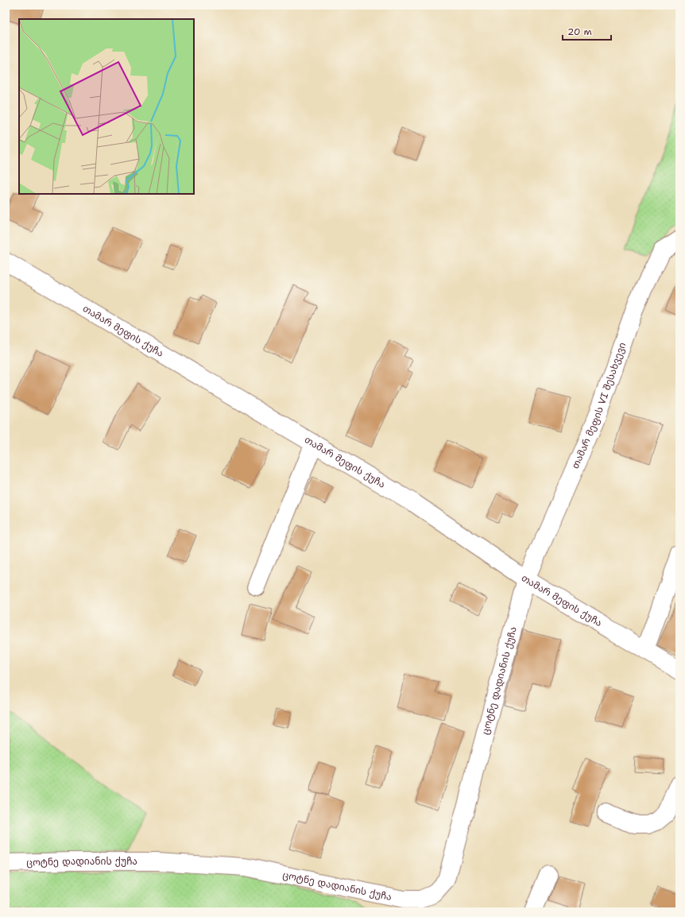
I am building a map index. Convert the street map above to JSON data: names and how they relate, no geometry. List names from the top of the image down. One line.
{"streets":{"street":["თამარ მეფის ქუჩა","თამარ მეფის VI შესახვევი","ცოტნე დადიანის ქუჩა"]},"crossings":[["თამარ მეფის ქუჩა","თამარ მეფის VI შესახვევი"],["თამარ მეფის ქუჩა","ცოტნე დადიანის ქუჩა"],["თამარ მეფის VI შესახვევი","ცოტნე დადიანის ქუჩა"]],"scale_bar":"20 m"}
